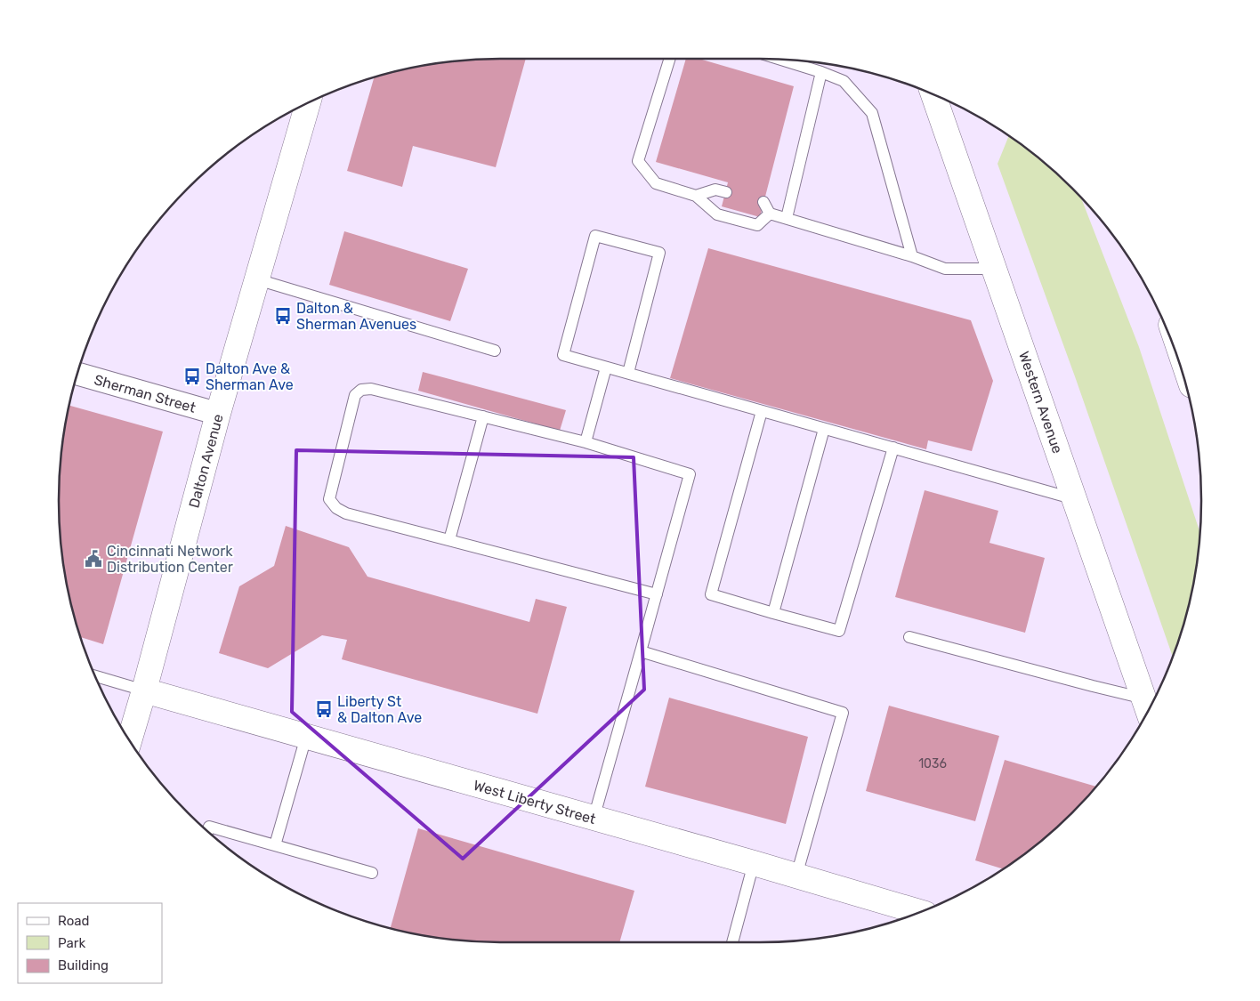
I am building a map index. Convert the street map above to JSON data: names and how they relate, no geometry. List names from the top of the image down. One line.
{"streets":{"main road":["Western Avenue","Dalton Avenue","West Liberty Street"],"street":["Sherman Street"]},"crossings":[["Sherman Street","Dalton Avenue"],["Dalton Avenue","West Liberty Street"]],"places":{"bus stop":["Dalton & Sherman Avenues","Dalton Ave & Sherman Ave","Liberty St & Dalton Ave"],"public building":["Cincinnati Network Distribution Center"]},"house_numbers":["1036"],"legend":["Road","Park","Building"]}
